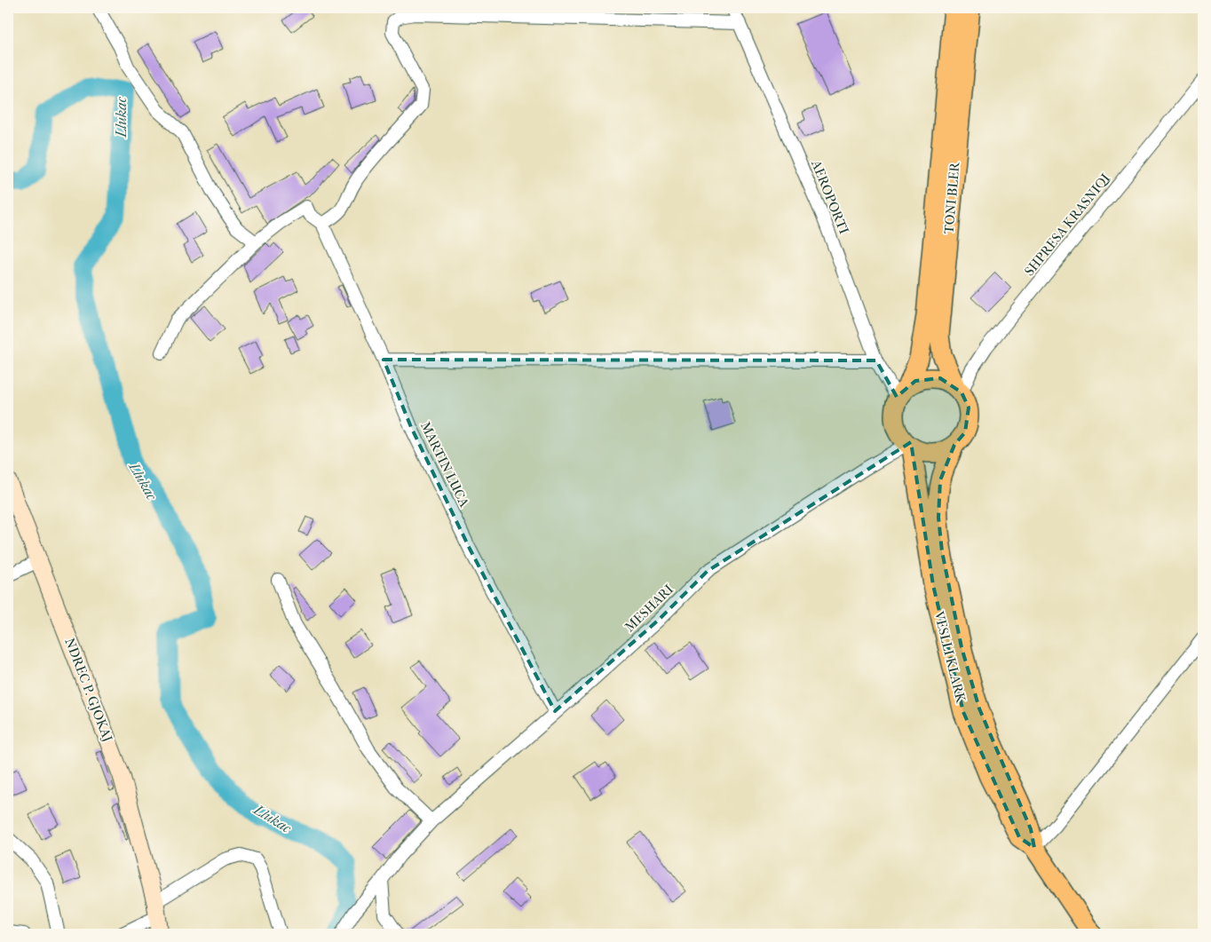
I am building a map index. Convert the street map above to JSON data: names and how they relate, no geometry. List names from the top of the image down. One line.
{"streets":{"main road":["TONI BLER","VESLLI KLARK"],"street":["AEROPORTI","SHPRESA KRASNIQI","MARTIN LUCA","MESHARI","NDREC P. GJOKAJ"]},"crossings":[["AEROPORTI","TONI BLER"],["AEROPORTI","SHPRESA KRASNIQI"],["AEROPORTI","MESHARI"],["AEROPORTI","VESLLI KLARK"],["TONI BLER","SHPRESA KRASNIQI"],["TONI BLER","MESHARI"],["TONI BLER","VESLLI KLARK"],["SHPRESA KRASNIQI","MESHARI"],["SHPRESA KRASNIQI","VESLLI KLARK"],["MARTIN LUCA","MESHARI"],["MESHARI","VESLLI KLARK"]],"water":["Llukac"]}
